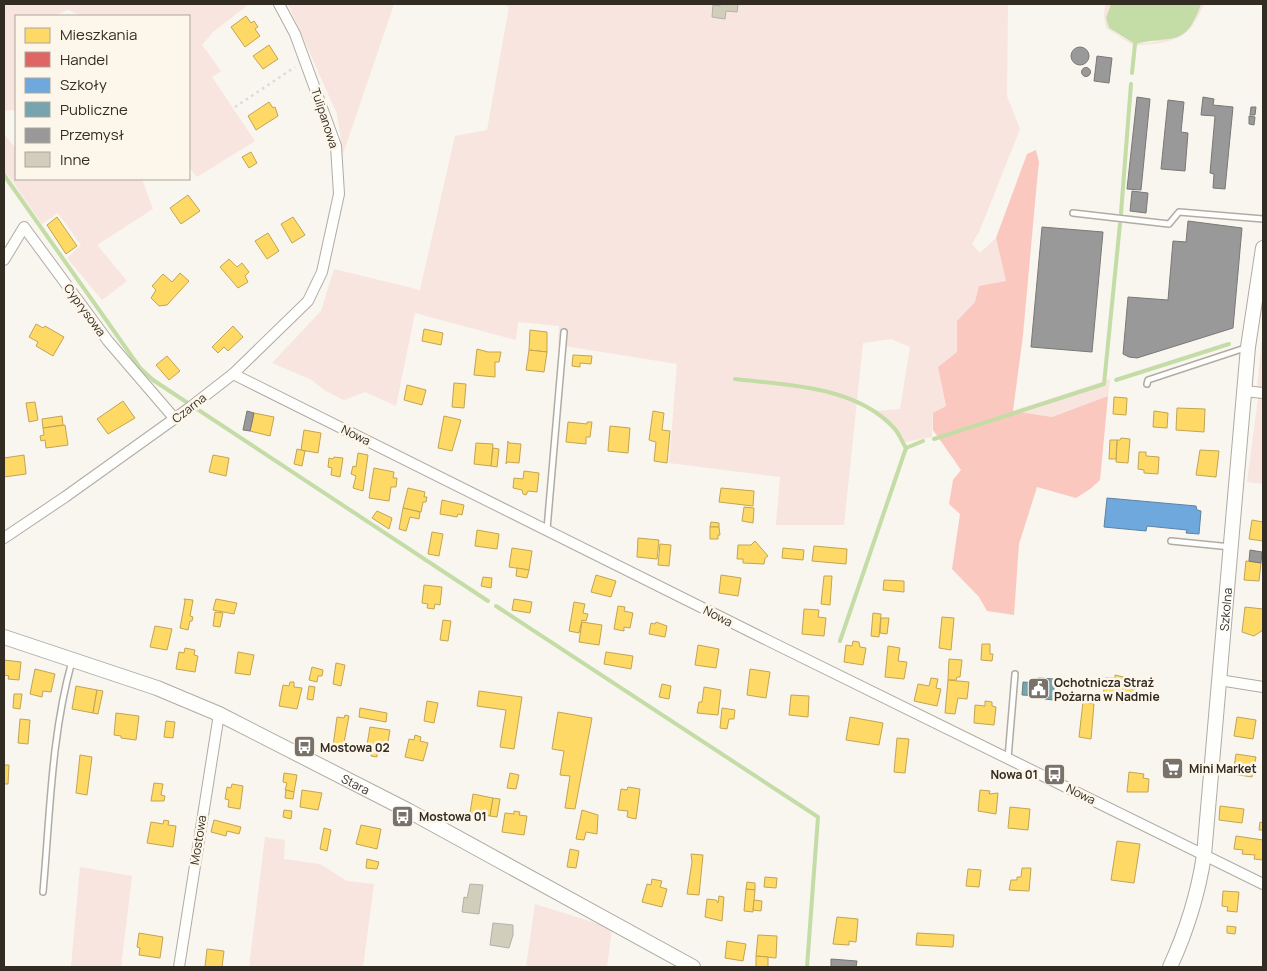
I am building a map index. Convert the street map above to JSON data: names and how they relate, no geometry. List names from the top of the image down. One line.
{"streets":{"street":["Tulipanowa","Cyprysowa","Czarna","Nowa","Szkolna","Stara","Mostowa"]},"crossings":[["Tulipanowa","Czarna"],["Cyprysowa","Czarna"],["Czarna","Nowa"],["Nowa","Szkolna"],["Stara","Mostowa"]],"places":{"public building":["Ochotnicza Straż Pożarna w Nadmie"],"bus stop":["Mostowa 02","Nowa 01","Mostowa 01"],"supermarket":["Mini Market"]},"legend":["Mieszkania","Handel","Szkoły","Publiczne","Przemysł","Inne"]}
